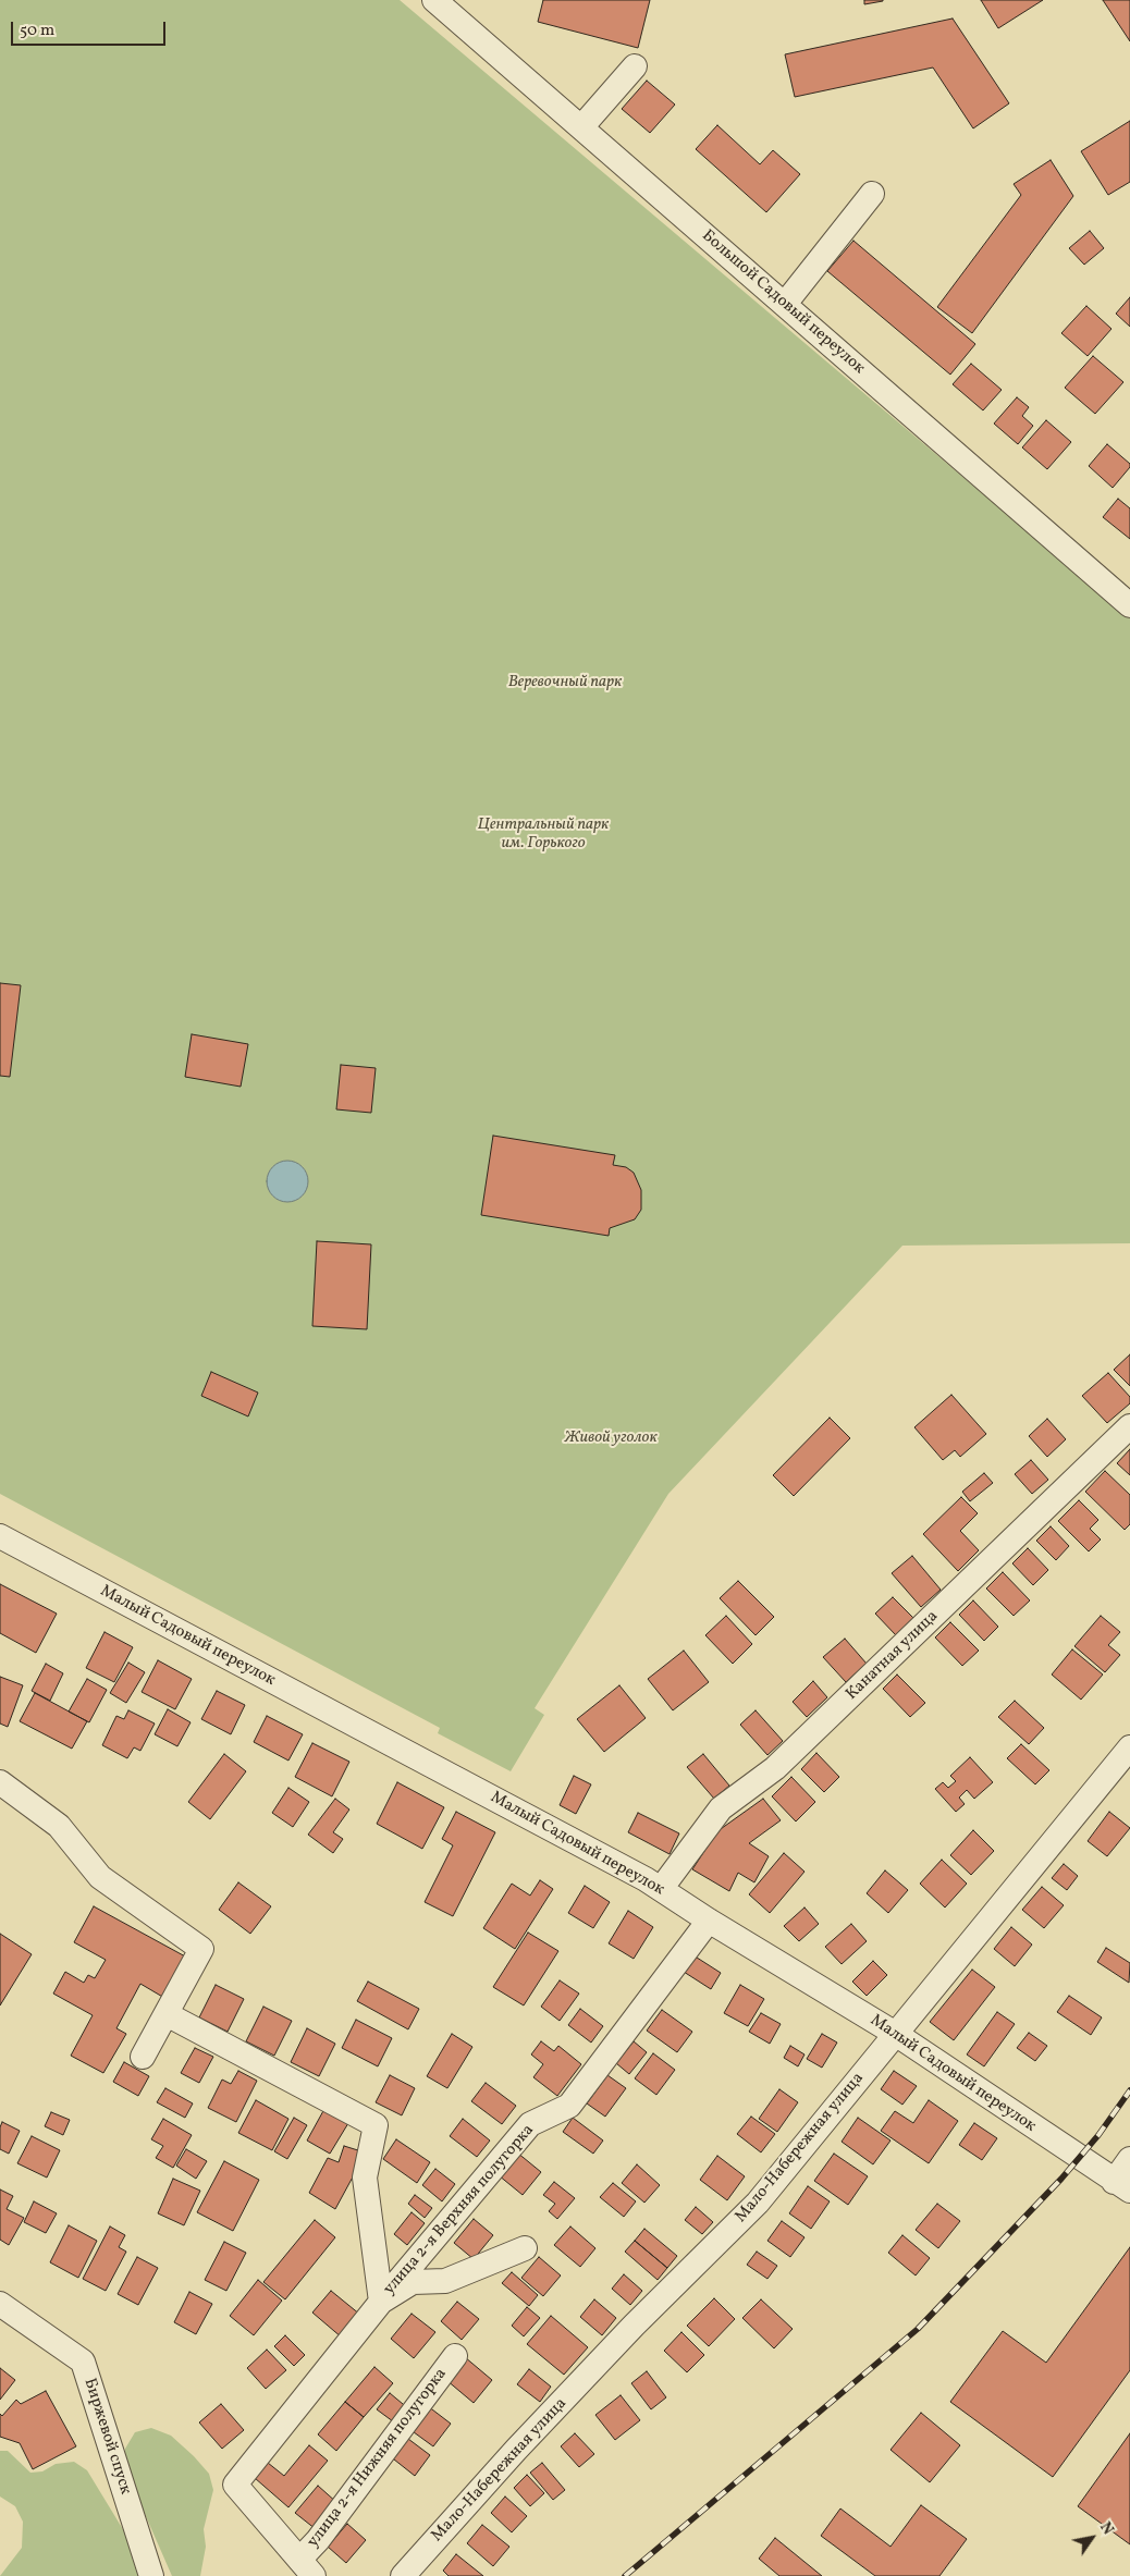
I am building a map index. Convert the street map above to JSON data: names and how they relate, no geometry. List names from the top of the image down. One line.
{"streets":{"street":["Большой Садовый переулок","Малый Садовый переулок","Канатная улица","Мало-Набережная улица","улица 2-я Верхняя полугорка","Биржевой спуск","улица 2-я Нижняя полугорка"]},"crossings":[["Малый Садовый переулок","Канатная улица"],["Малый Садовый переулок","Мало-Набережная улица"],["Малый Садовый переулок","улица 2-я Верхняя полугорка"],["улица 2-я Верхняя полугорка","улица 2-я Нижняя полугорка"]],"parks":["Веревочный парк","Центральный парк им. Горького","Живой уголок"],"scale_bar":"50 m","north":"top right"}
